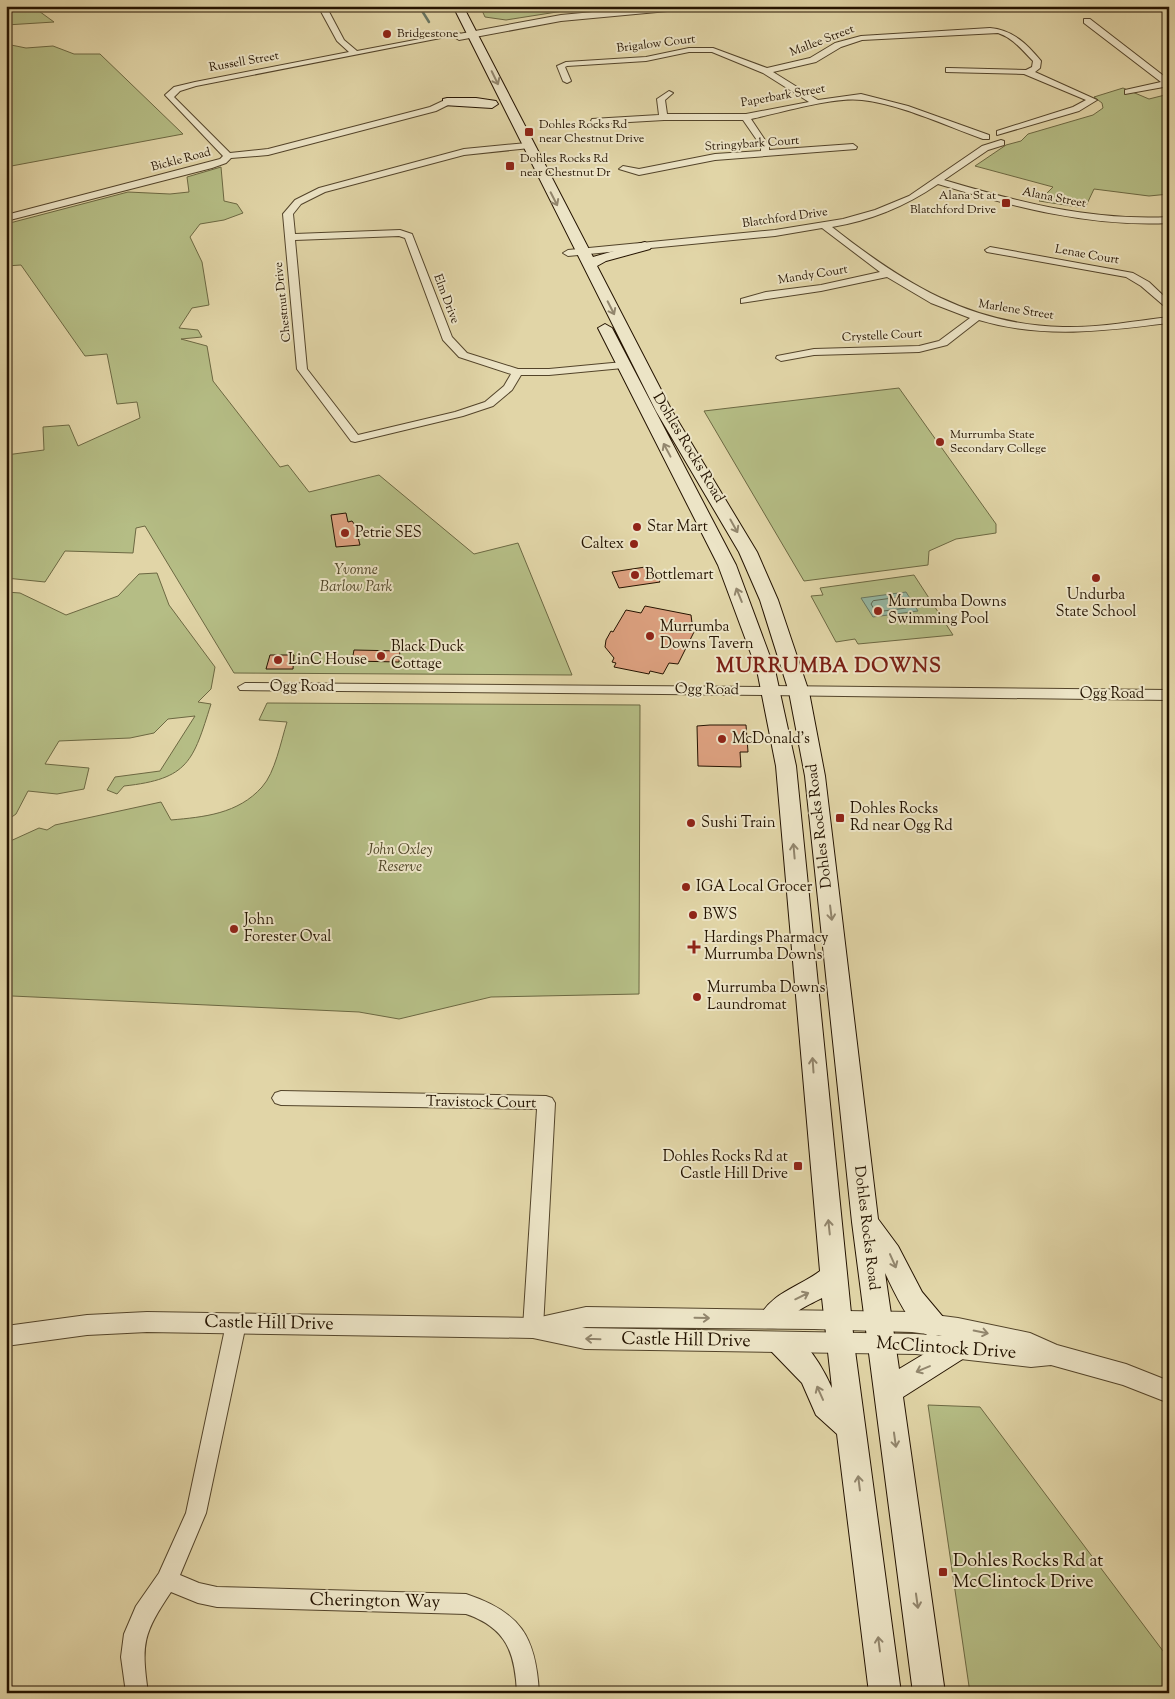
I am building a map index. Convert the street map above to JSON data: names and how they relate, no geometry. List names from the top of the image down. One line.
{"streets":{"main road":["Dohles Rocks Road"],"street":["Mallee Street","Brigalow Court","Russell Street","Paperbark Street","Stringybark Court","Bickle Road","Alana Street","Blatchford Drive","Lenae Court","Mandy Court","Elm Drive","Chestnut Drive","Marlene Street","Crystelle Court","Ogg Road","Travistock Court","Castle Hill Drive","McClintock Drive","Cherington Way"]},"crossings":[["Mallee Street","Brigalow Court"],["Mallee Street","Blatchford Drive"],["Brigalow Court","Paperbark Street"],["Russell Street","Bickle Road"],["Paperbark Street","Blatchford Drive"],["Alana Street","Blatchford Drive"],["Blatchford Drive","Marlene Street"],["Blatchford Drive","Dohles Rocks Road"],["Mandy Court","Marlene Street"],["Elm Drive","Chestnut Drive"],["Elm Drive","Dohles Rocks Road"],["Chestnut Drive","Dohles Rocks Road"],["Marlene Street","Crystelle Court"],["Dohles Rocks Road","Ogg Road"],["Dohles Rocks Road","Castle Hill Drive"],["Dohles Rocks Road","McClintock Drive"],["Travistock Court","Castle Hill Drive"],["Castle Hill Drive","McClintock Drive"]],"districts":["MURRUMBA DOWNS"],"parks":["Yvonne Barlow Park","John Oxley Reserve"],"places":{"other":["Bridgestone","Murrumba State Secondary College","Star Mart","Petrie SES","Caltex","Bottlemart","Undurba State School","Murrumba Downs Swimming Pool","Murrumba Downs Tavern","Black Duck Cottage","LinC House","McDonald's","Sushi Train","IGA Local Grocer","BWS","John Forester Oval","Murrumba Downs Laundromat"],"transit":["Dohles Rocks Rd near Chestnut Drive","Dohles Rocks Rd near Chestnut Dr","Alana St at Blatchford Drive","Dohles Rocks Rd near Ogg Rd","Dohles Rocks Rd at Castle Hill Drive","Dohles Rocks Rd at McClintock Drive"],"health":["Hardings Pharmacy Murrumba Downs"]}}
